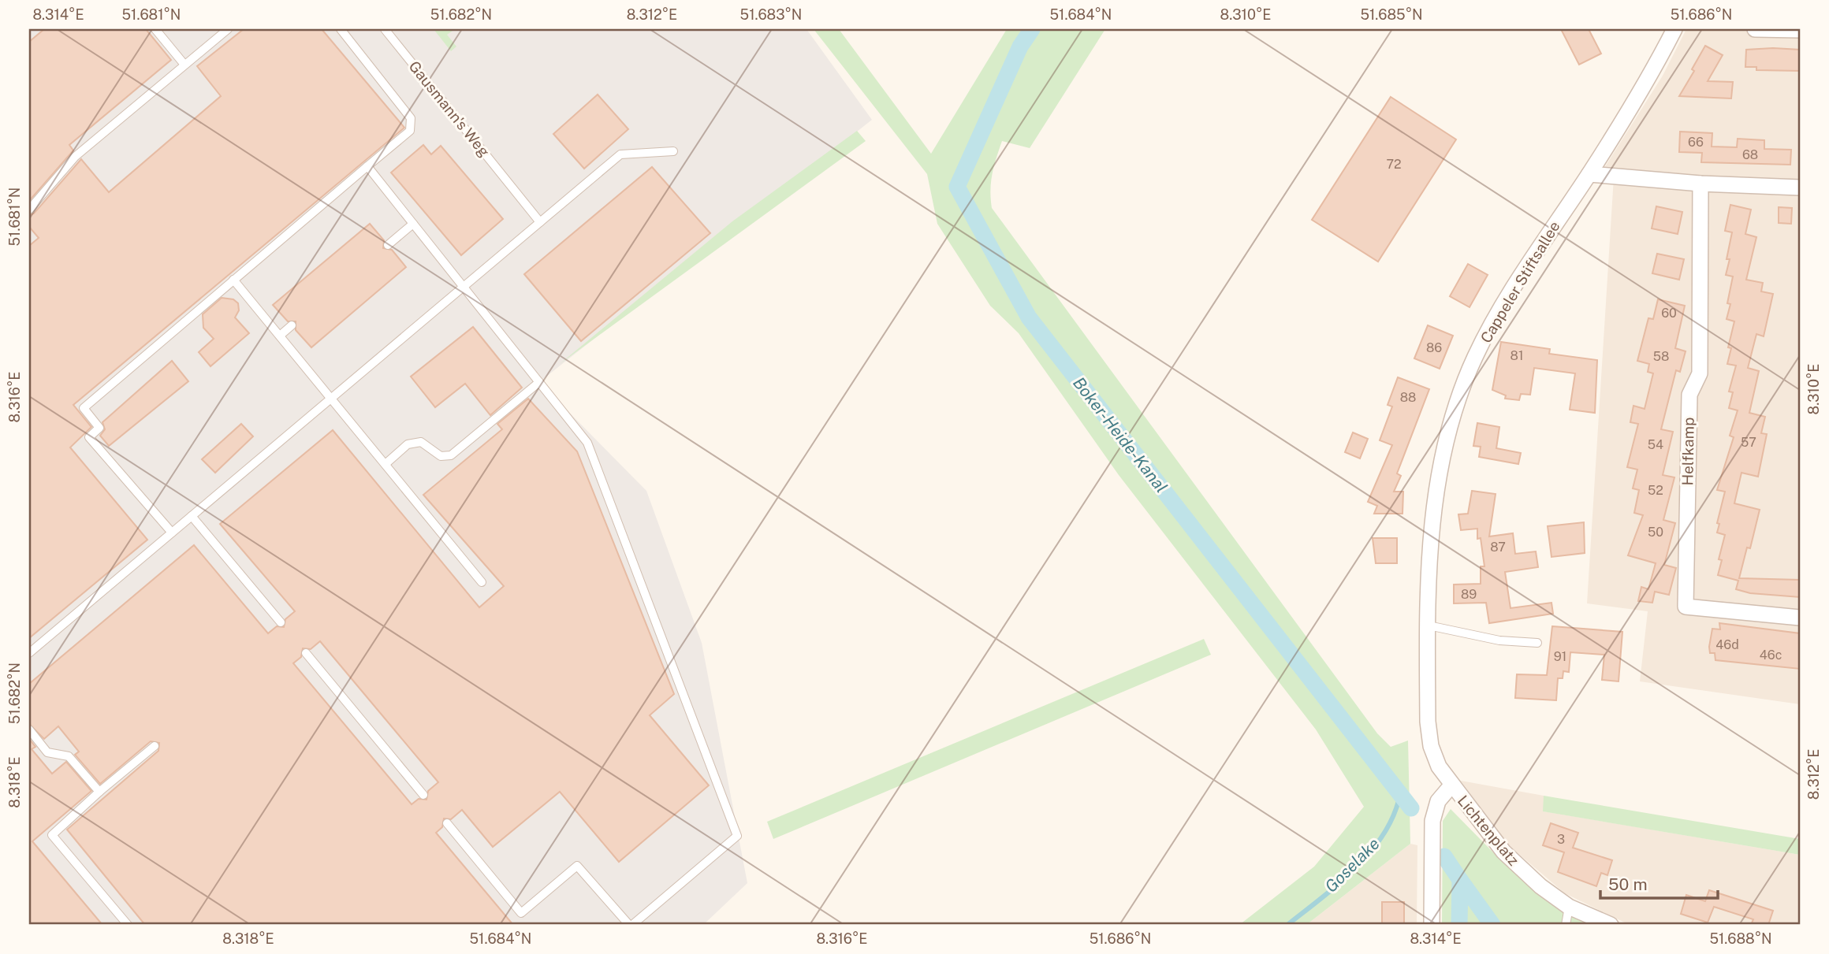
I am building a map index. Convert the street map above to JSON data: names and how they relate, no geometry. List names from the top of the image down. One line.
{"streets":{"street":["Cappeler Stiftsallee","Helfkamp","Lichtenplatz"],"lane":["Gausmann's Weg"]},"crossings":[["Cappeler Stiftsallee","Lichtenplatz"]],"water":["Boker-Heide-Kanal","Goselake"],"house_numbers":["66","68","72","60","86","81","58","88","57","54","52","50","87","89","46d","46c","91","3"],"scale_bar":"50 m","coordinates":["8.314°E","51.681°N","51.682°N","8.312°E","51.683°N","51.684°N","8.310°E","51.685°N","51.686°N","8.316°E","8.318°E","51.688°N"]}
